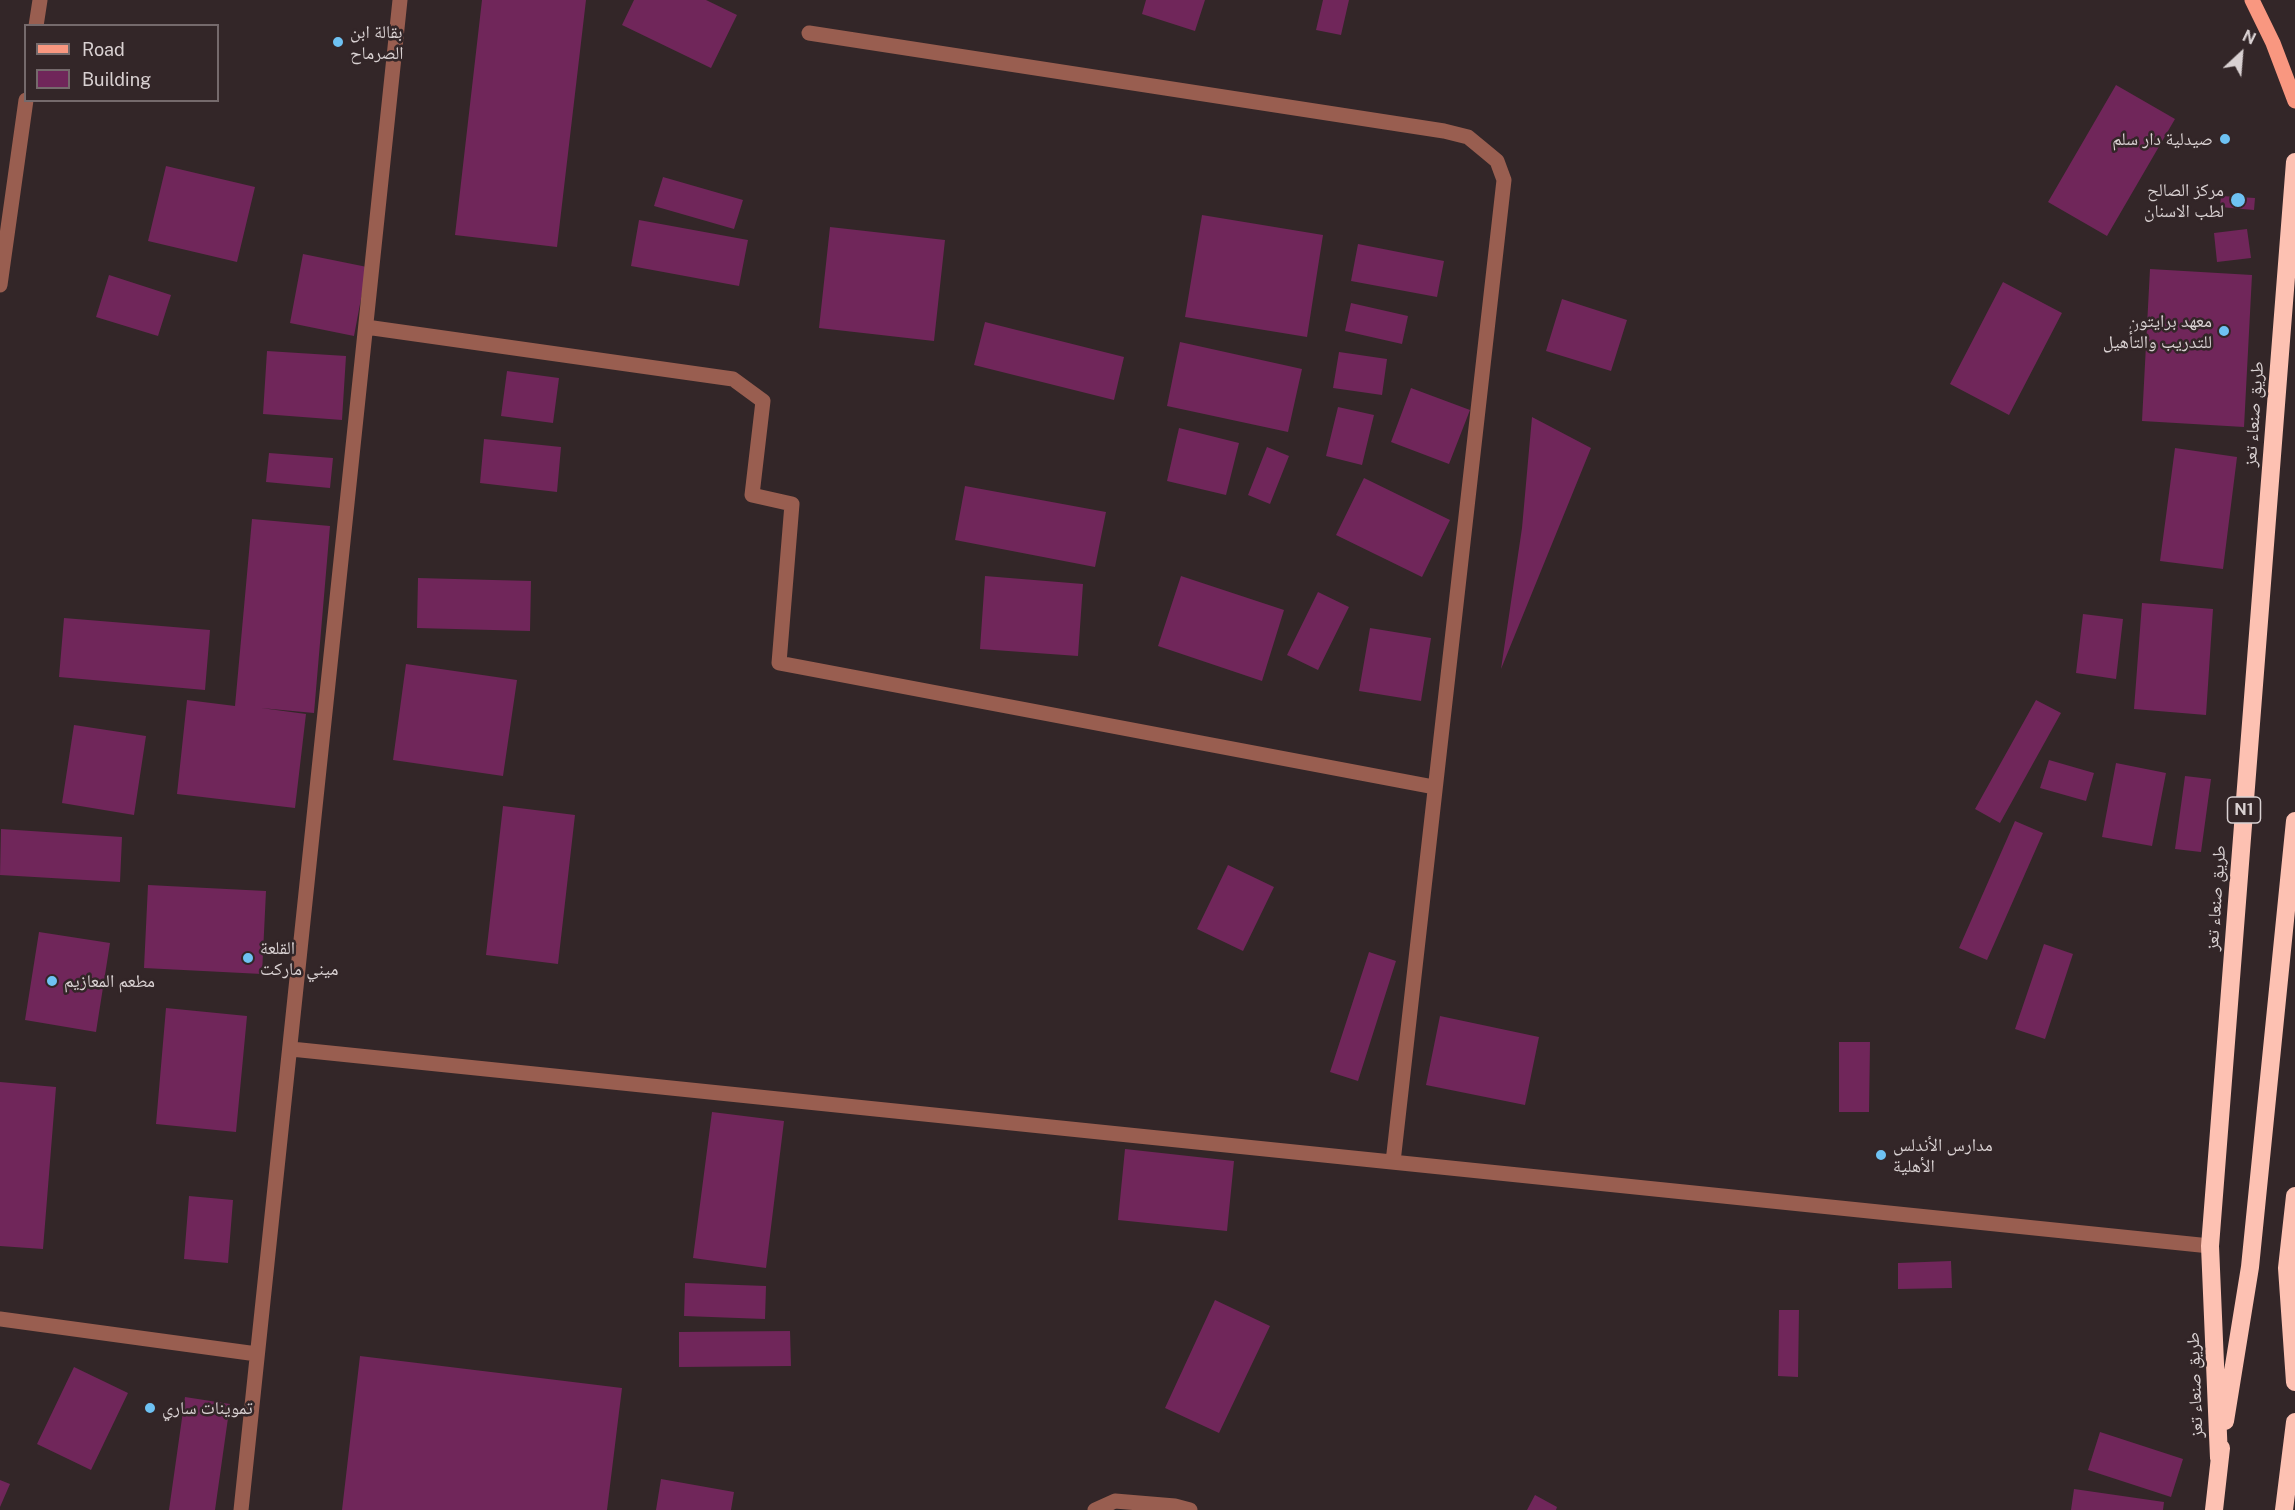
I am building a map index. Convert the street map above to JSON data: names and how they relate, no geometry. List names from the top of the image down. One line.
{"streets":{"highway":["طريق صنعاء تعز","N1"]},"places":["بقالة ابن الصرماح","صيدلية دار سلم","مركز الصالح لطب الاسنان","معهد برايتون للتدريب والتأهيل","القلعة ميني ماركت","مطعم المعازيم","مدارس الأندلس الأهلية","تموينات ساري"],"legend":["Road","Building"],"north":"top right"}
